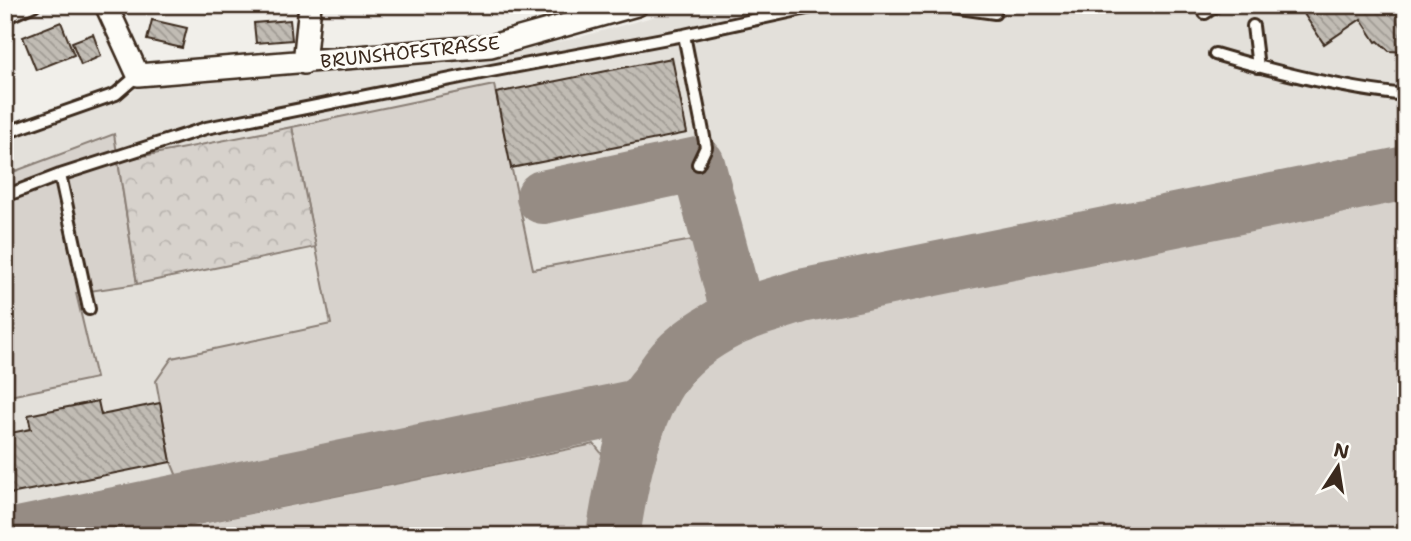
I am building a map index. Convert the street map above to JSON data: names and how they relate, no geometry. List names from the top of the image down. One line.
{"streets":{"street":["BRUNSHOFSTRASSE"]},"north":"top"}
